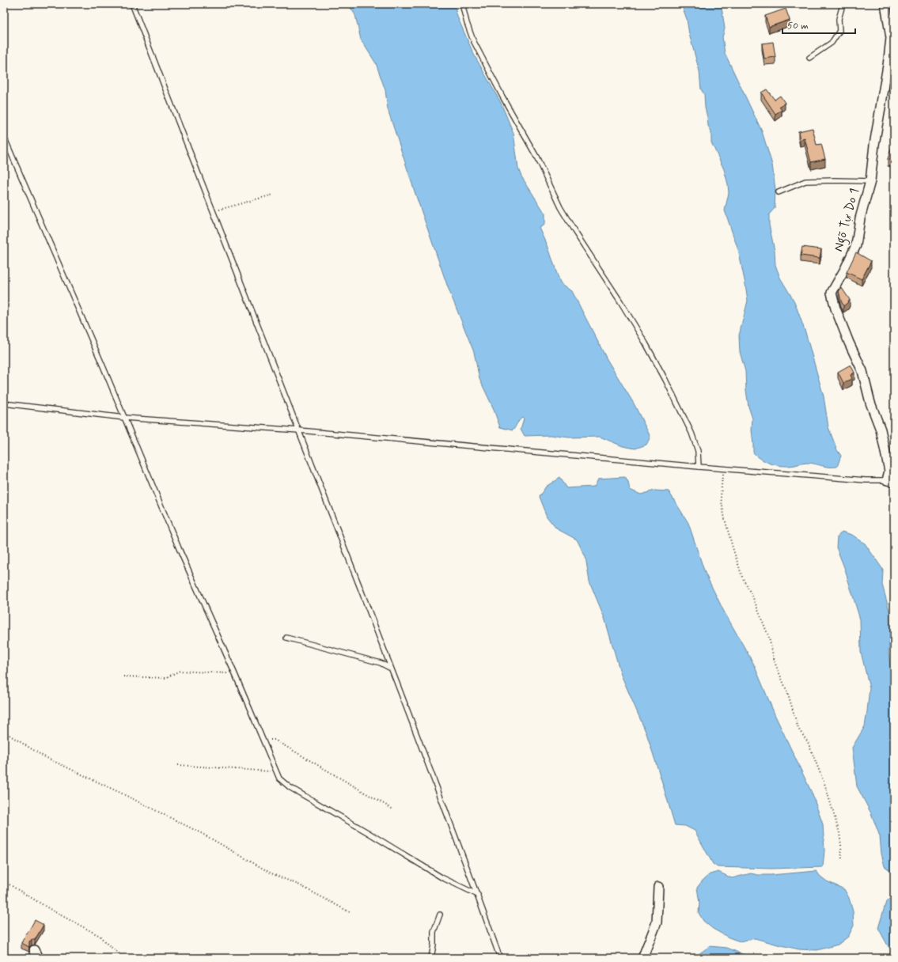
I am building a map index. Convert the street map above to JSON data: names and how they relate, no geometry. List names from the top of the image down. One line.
{"streets":{"street":["Ngõ Tự Do 1"]},"scale_bar":"50 m"}
